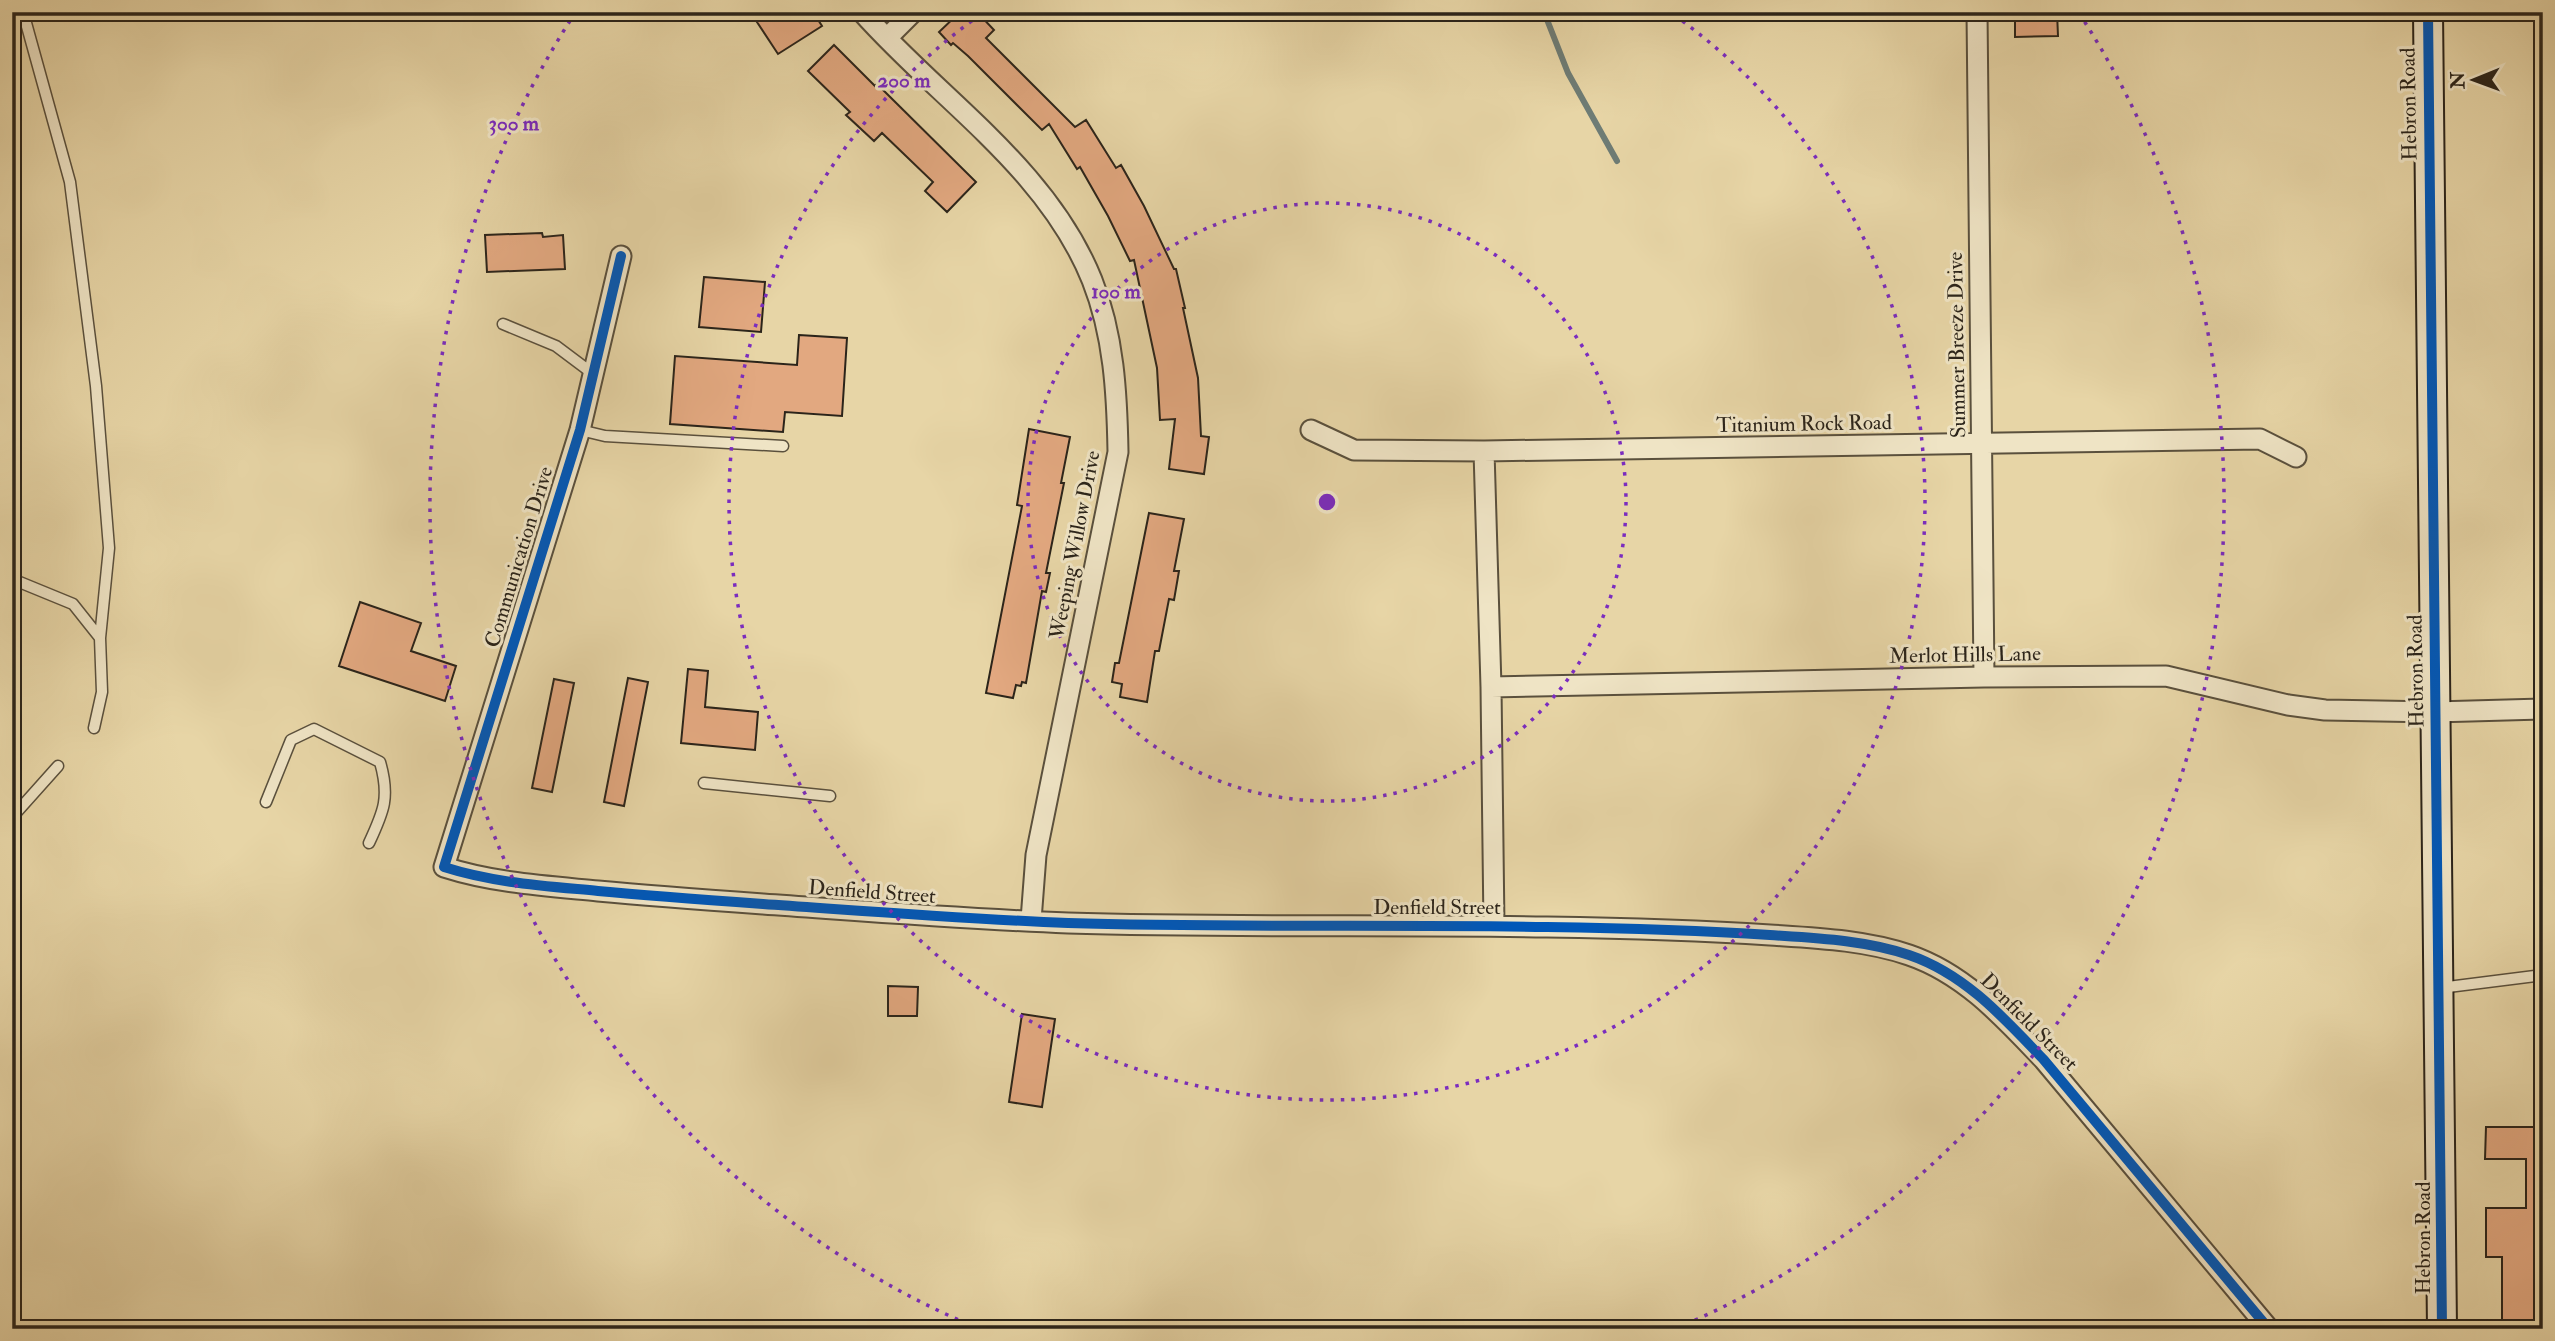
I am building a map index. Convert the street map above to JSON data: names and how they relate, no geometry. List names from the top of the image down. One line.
{"streets":{"street":["Hebron Road","Summer Breeze Drive","Titanium Rock Road","Weeping Willow Drive","Communication Drive","Merlot Hills Lane","Denfield Street"]},"crossings":[["Hebron Road","Merlot Hills Lane"],["Summer Breeze Drive","Titanium Rock Road"],["Summer Breeze Drive","Merlot Hills Lane"],["Weeping Willow Drive","Denfield Street"],["Communication Drive","Denfield Street"]],"north":"left","rings":["200 m","300 m","100 m"]}
